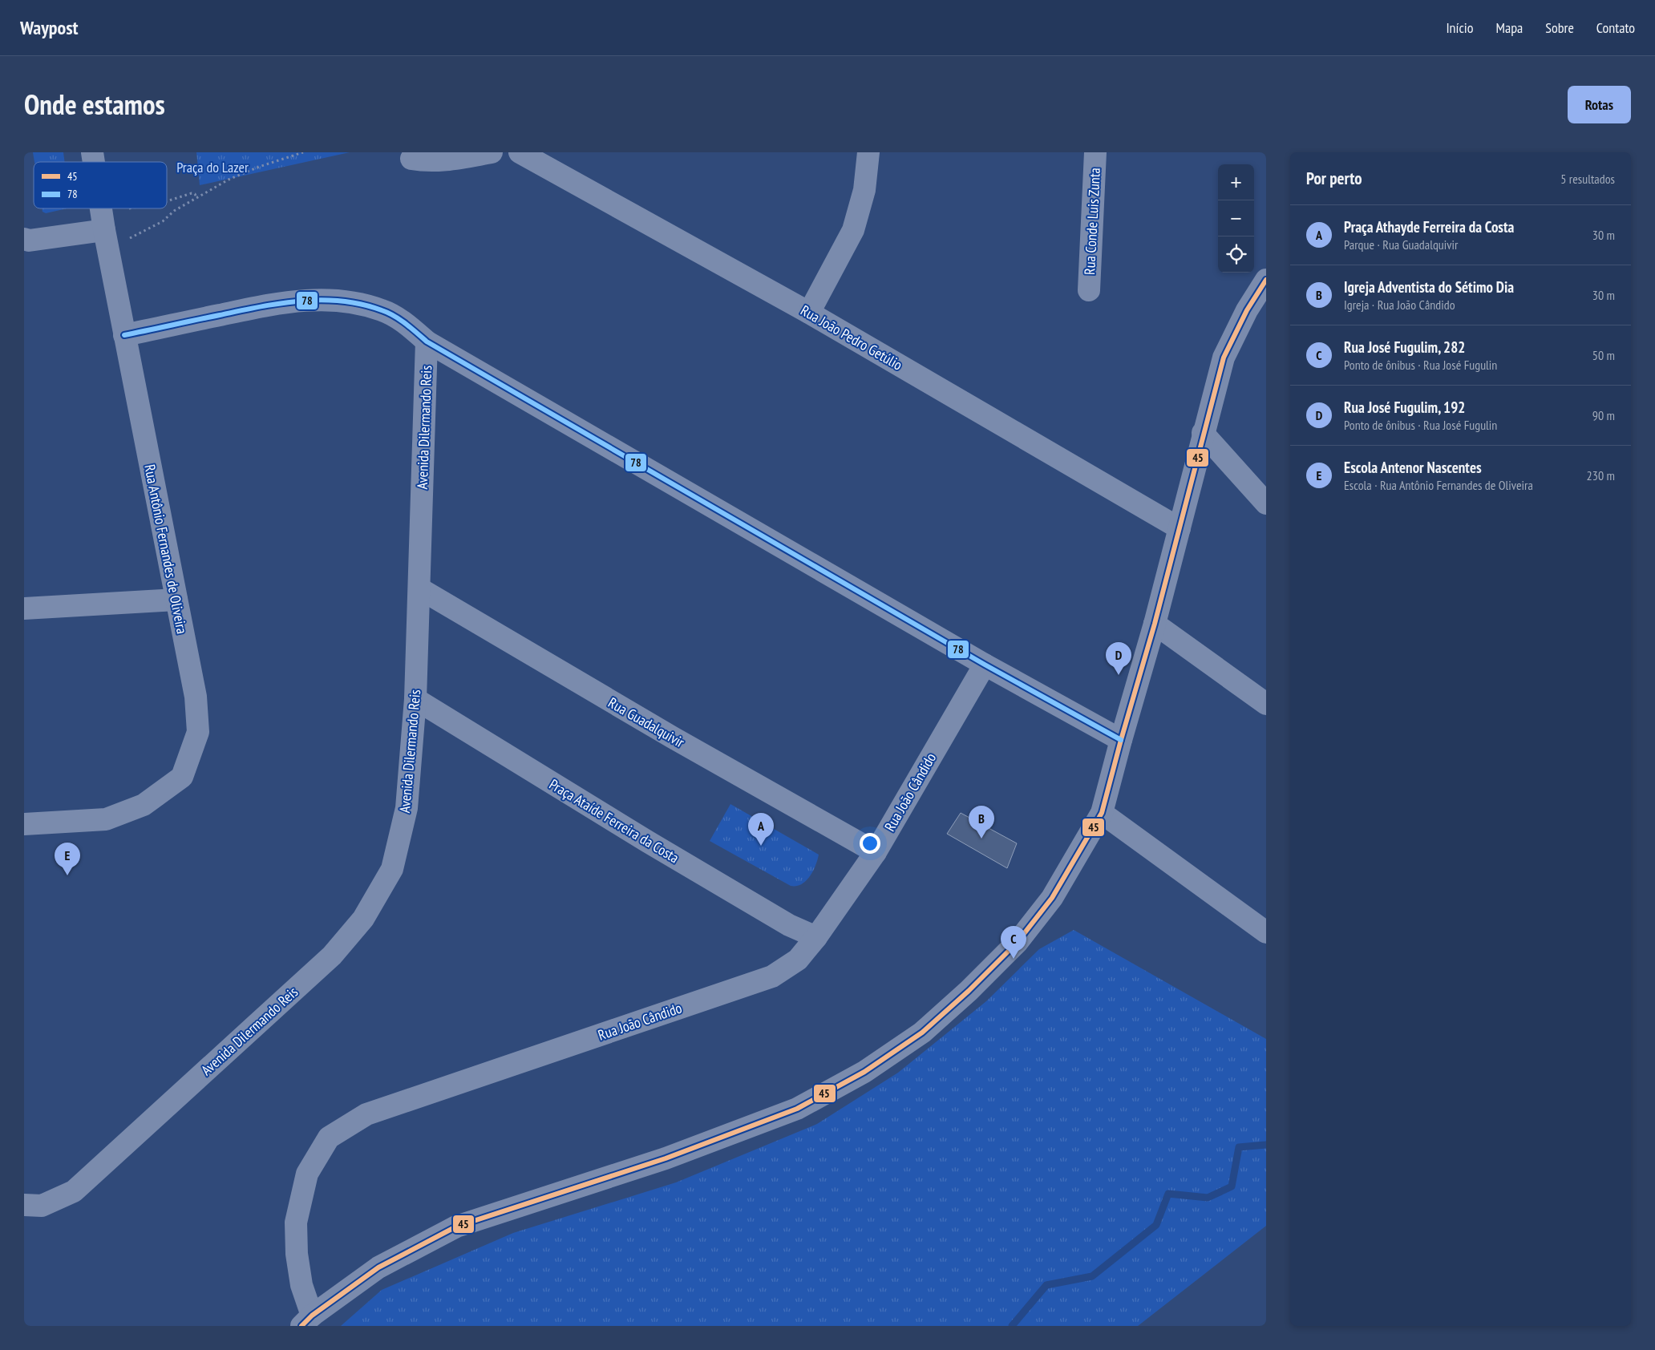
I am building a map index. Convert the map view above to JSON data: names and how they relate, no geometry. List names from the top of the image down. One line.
{"streets":{"street":["Rua Conde Luis Zunta","Rua João Pedro Getúlio","Avenida Dilermando Reis","Rua Antônio Fernandes de Oliveira","Rua Guadalquivir","Rua João Cândido","Praça Ataíde Ferreira da Costa"]},"crossings":[["Avenida Dilermando Reis","Rua Guadalquivir"],["Avenida Dilermando Reis","Praça Ataíde Ferreira da Costa"],["Rua Guadalquivir","Rua João Cândido"],["Rua João Cândido","Praça Ataíde Ferreira da Costa"]],"parks":["Praça do Lazer"],"lines":["transit line 45","transit line 78"],"legend":["45","78"],"page":{"header":"Waypost","nav":["Início","Mapa","Sobre","Contato"],"title":"Onde estamos","buttons":"Rotas","heading":["Por perto","5 resultados"],"map_buttons":["+","−"],"list":[{"mark":"A","name":"Praça Athayde Ferreira da Costa","note":"Parque · Rua Guadalquivir","value":"30 m"},{"mark":"B","name":"Igreja Adventista do Sétimo Dia","note":"Igreja · Rua João Cândido","value":"30 m"},{"mark":"C","name":"Rua José Fugulim, 282","note":"Ponto de ônibus · Rua José Fugulin","value":"50 m"},{"mark":"D","name":"Rua José Fugulim, 192","note":"Ponto de ônibus · Rua José Fugulin","value":"90 m"},{"mark":"E","name":"Escola Antenor Nascentes","note":"Escola · Rua Antônio Fernandes de Oliveira","value":"230 m"}],"pins":["D","B","A","E","C"]}}
